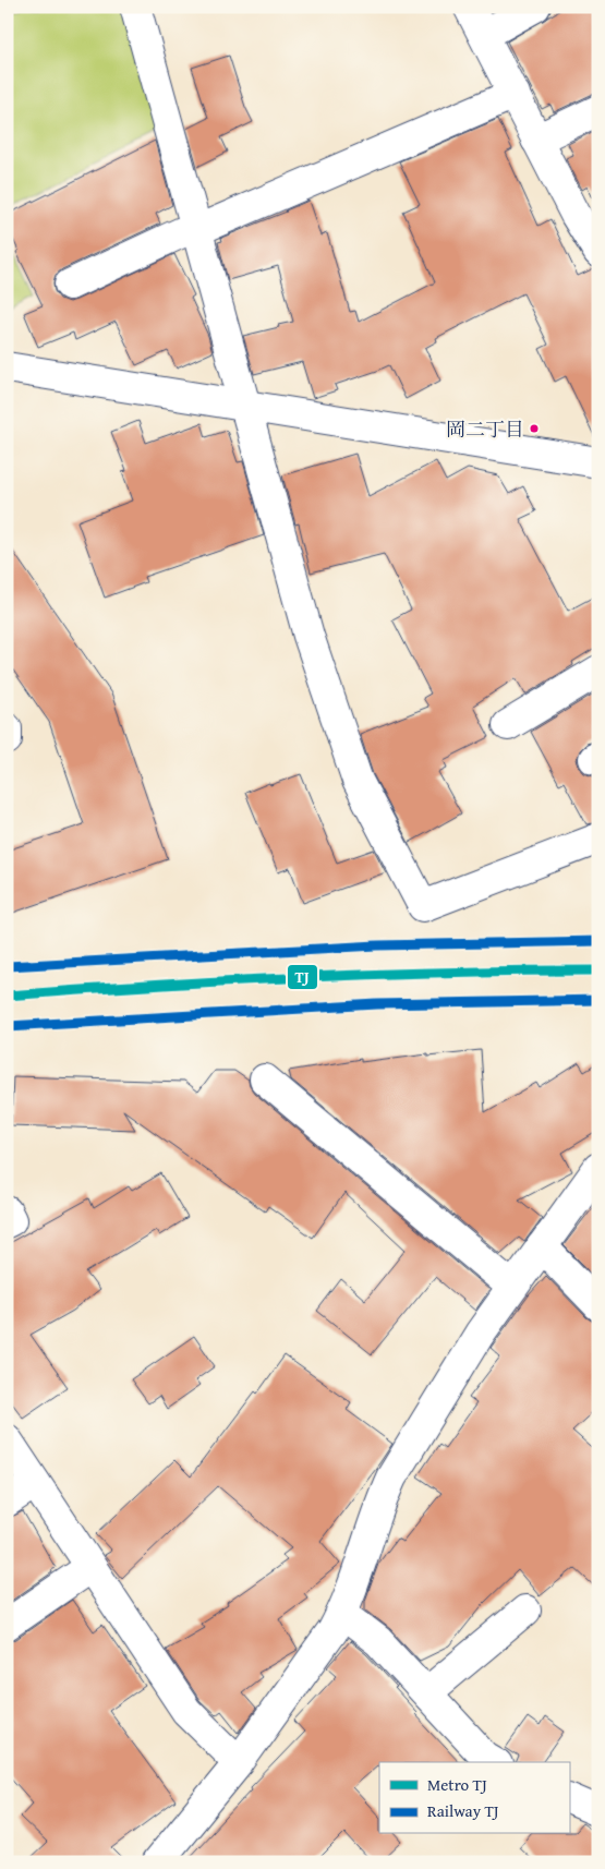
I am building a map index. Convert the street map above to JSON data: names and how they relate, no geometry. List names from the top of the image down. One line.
{"places":["岡二丁目"],"lines":["rail line TJ","metro line TJ"],"legend":["Metro TJ","Railway TJ"]}
